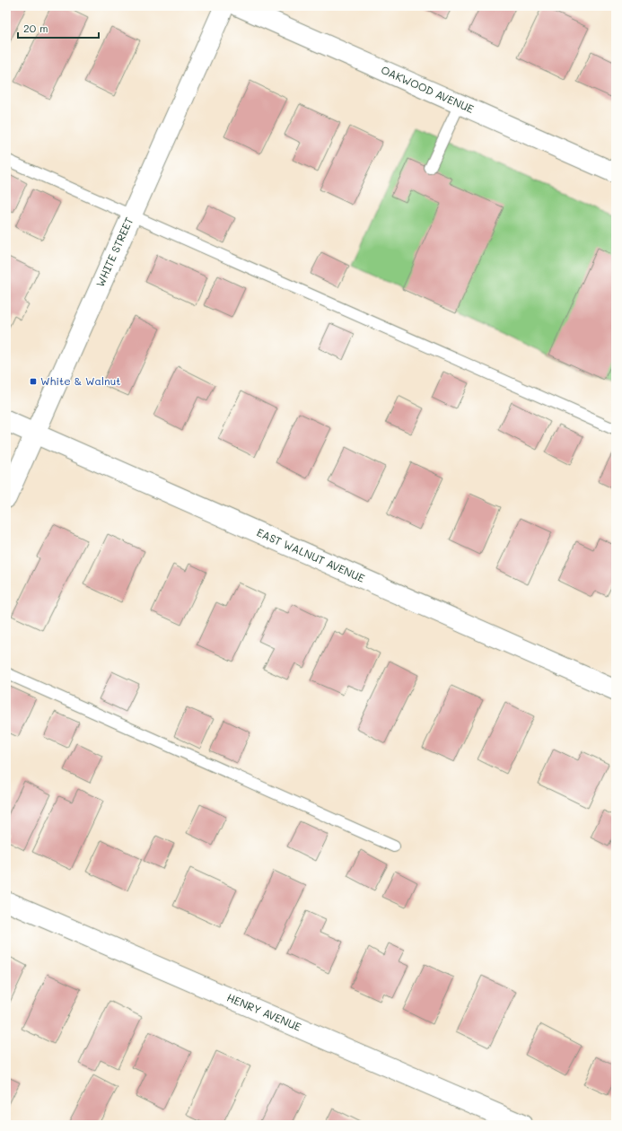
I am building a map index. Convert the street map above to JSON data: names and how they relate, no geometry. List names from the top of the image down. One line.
{"streets":{"street":["OAKWOOD AVENUE","WHITE STREET","EAST WALNUT AVENUE","HENRY AVENUE"]},"crossings":[["WHITE STREET","EAST WALNUT AVENUE"]],"places":{"transit":["White & Walnut"]},"scale_bar":"20 m"}
